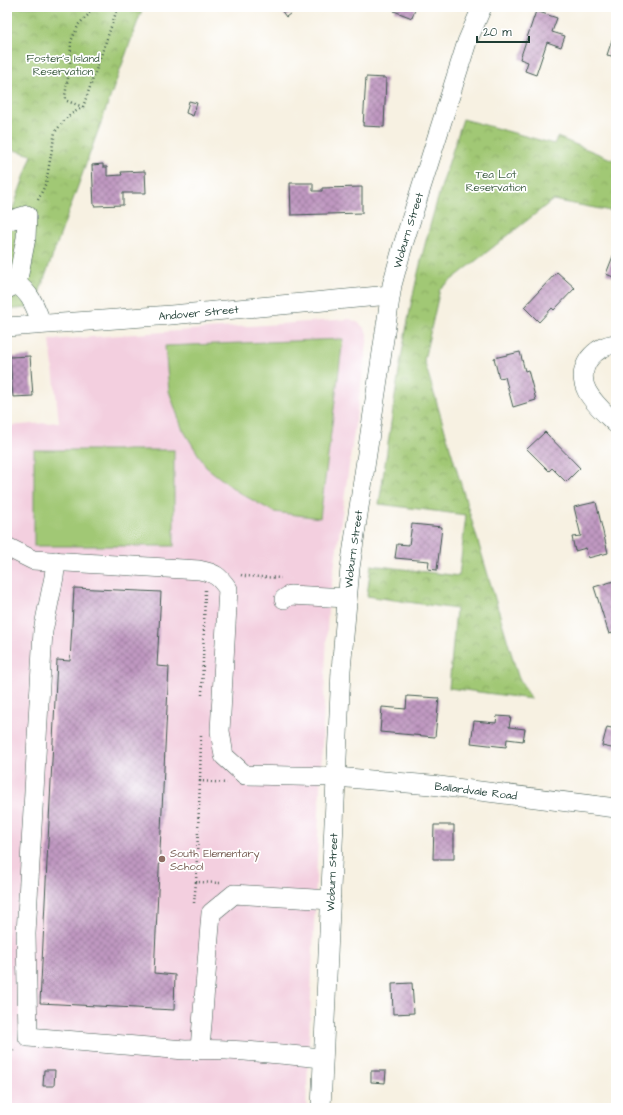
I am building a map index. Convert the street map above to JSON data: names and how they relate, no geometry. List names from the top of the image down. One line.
{"streets":{"street":["Woburn Street","Andover Street","Ballardvale Road"]},"crossings":[["Woburn Street","Andover Street"],["Woburn Street","Ballardvale Road"]],"parks":["Foster's Island Reservation","Tea Lot Reservation"],"places":["South Elementary School"],"scale_bar":"20 m"}
